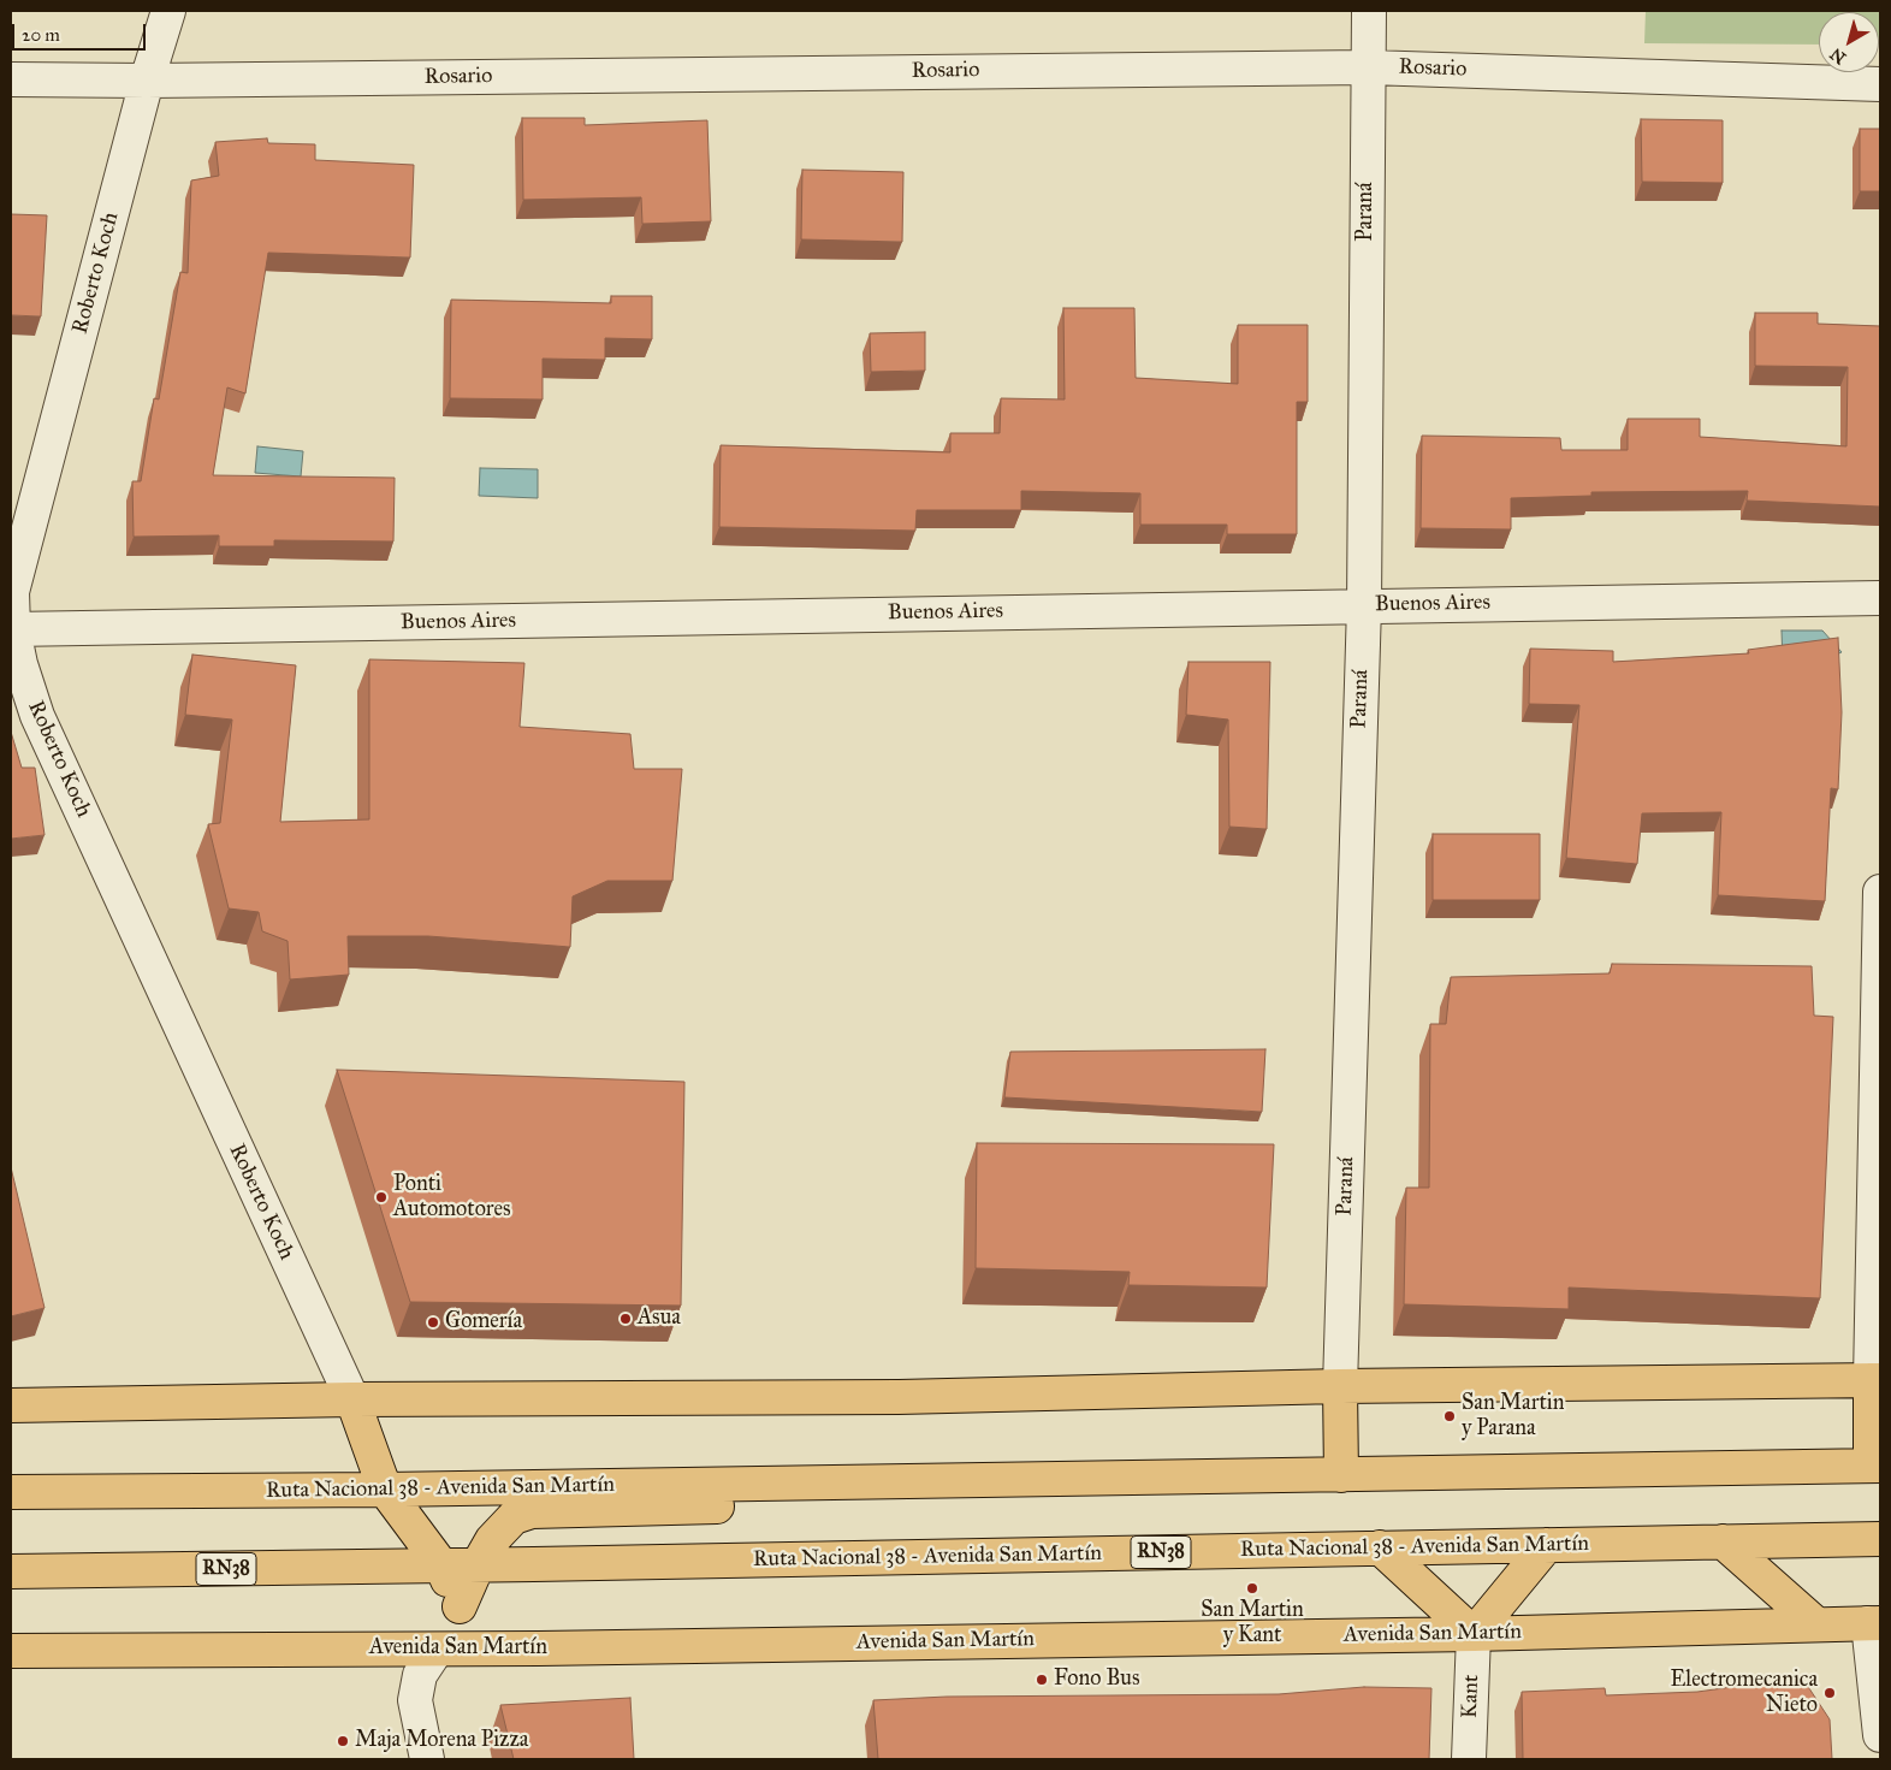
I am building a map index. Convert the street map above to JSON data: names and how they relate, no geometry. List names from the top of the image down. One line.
{"streets":{"main road":["Ruta Nacional 38 - Avenida San Martín","RN38","Avenida San Martín"],"street":["Rosario","Paraná","Roberto Koch","Buenos Aires","Kant"]},"crossings":[["Rosario","Paraná"],["Rosario","Roberto Koch"],["Paraná","Buenos Aires"],["Roberto Koch","Buenos Aires"],["Avenida San Martín","Kant"]],"places":["Ponti Automotores","Asua","Gomería","San Martin y Parana","San Martin y Kant","Fono Bus","Electromecanica Nieto","Maja Morena Pizza"],"scale_bar":"20 m","north":"bottom left"}
